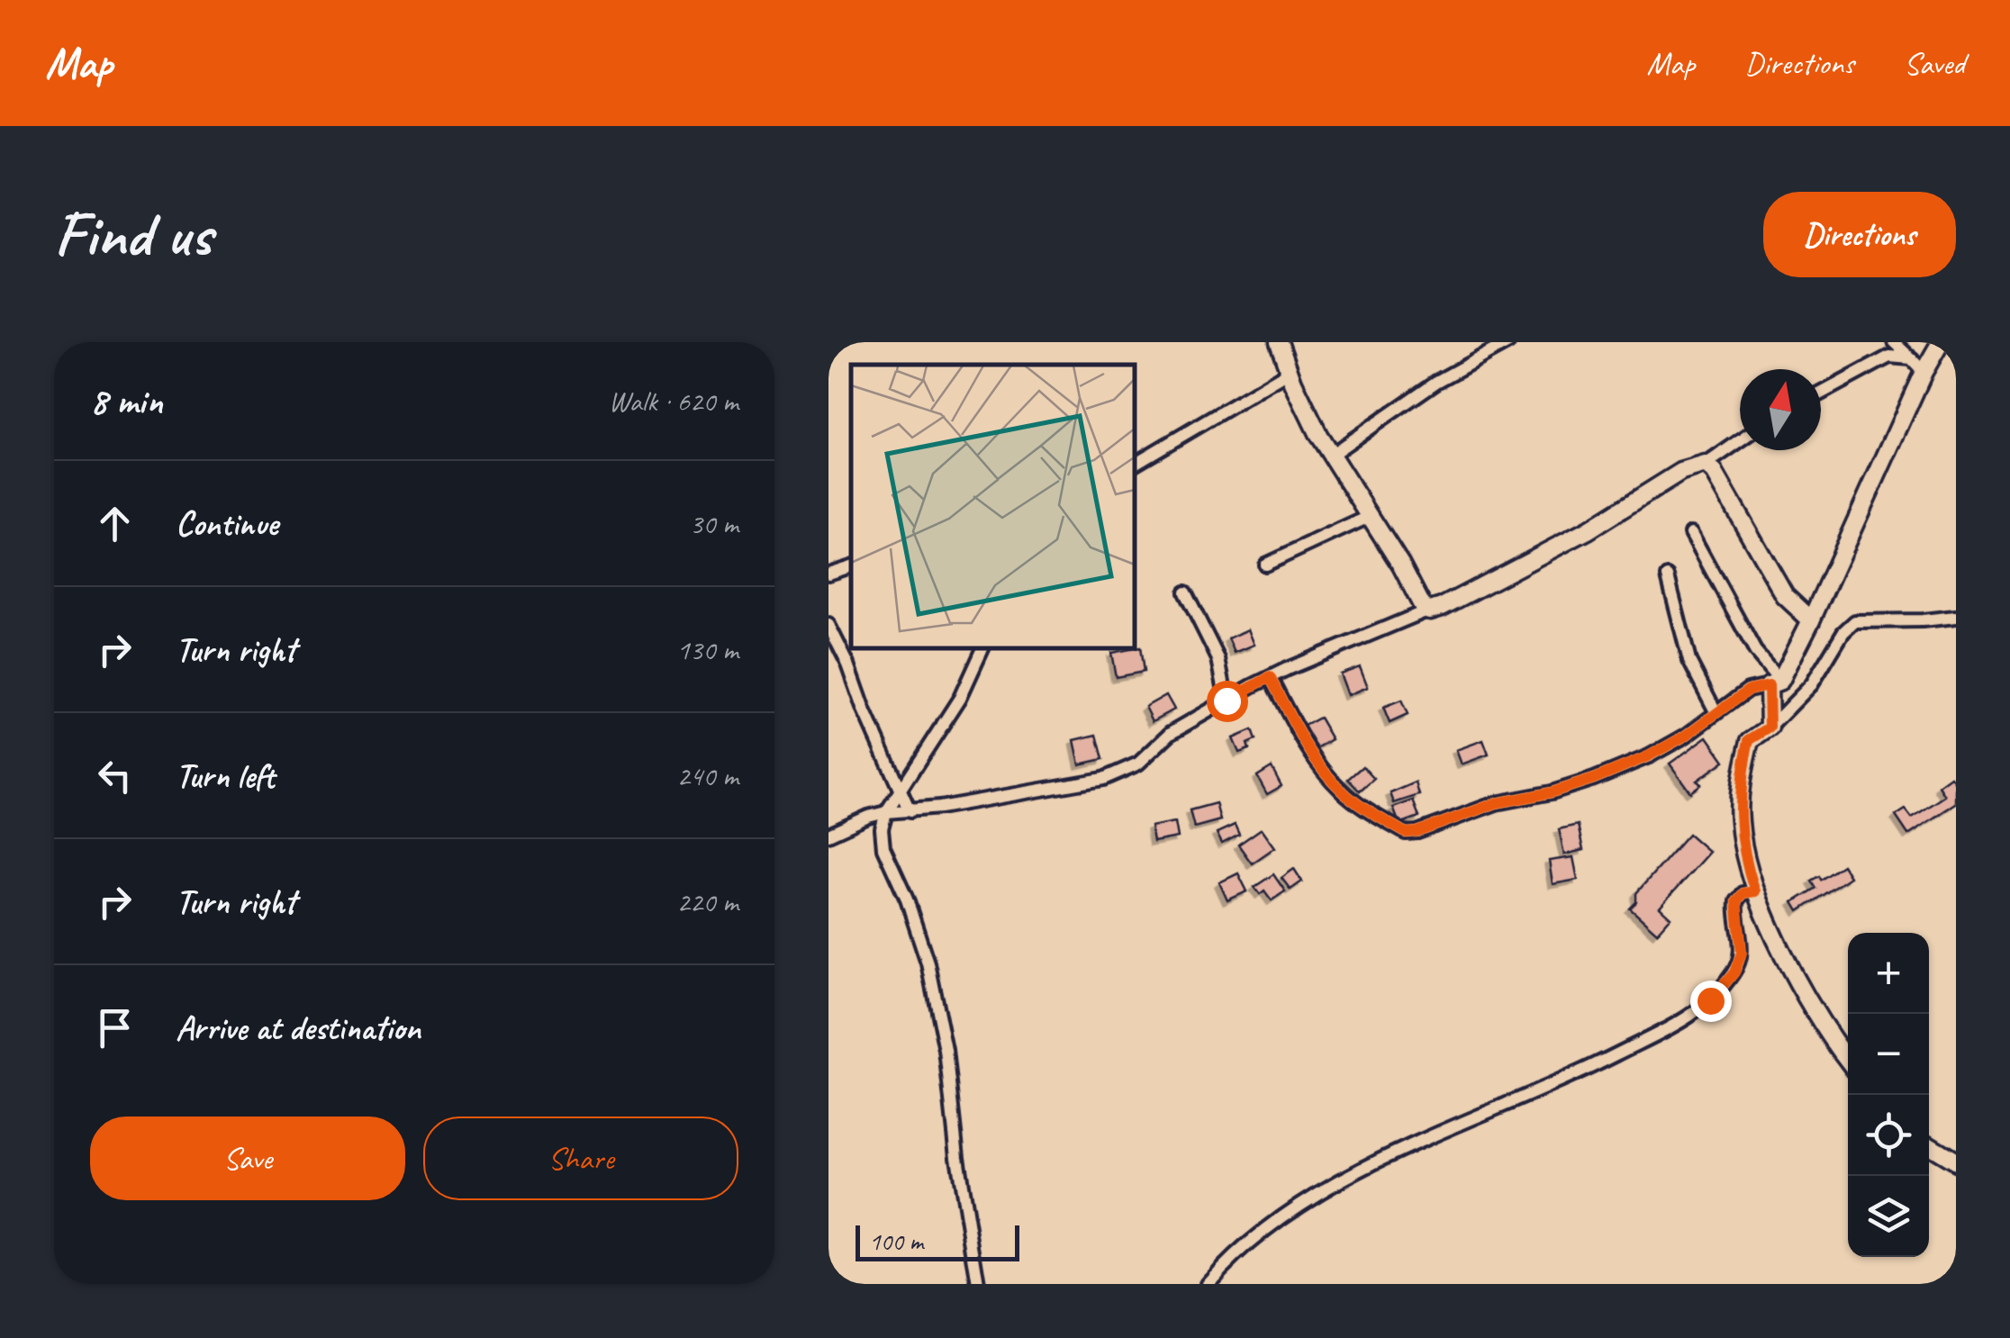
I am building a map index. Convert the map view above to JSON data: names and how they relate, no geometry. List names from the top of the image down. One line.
{"scale_bar":"100 m","north":"top","page":{"header":"Map","nav":["Map","Directions","Saved"],"buttons":["Directions",["Save","Share"]],"title":"Find us","heading":["8 min","Walk · 620 m"],"list":[["Continue","30 m"],["Turn right","130 m"],["Turn left","240 m"],["Turn right","220 m"],"Arrive at destination"],"map_buttons":["+","−"],"scale":"100 m"}}
